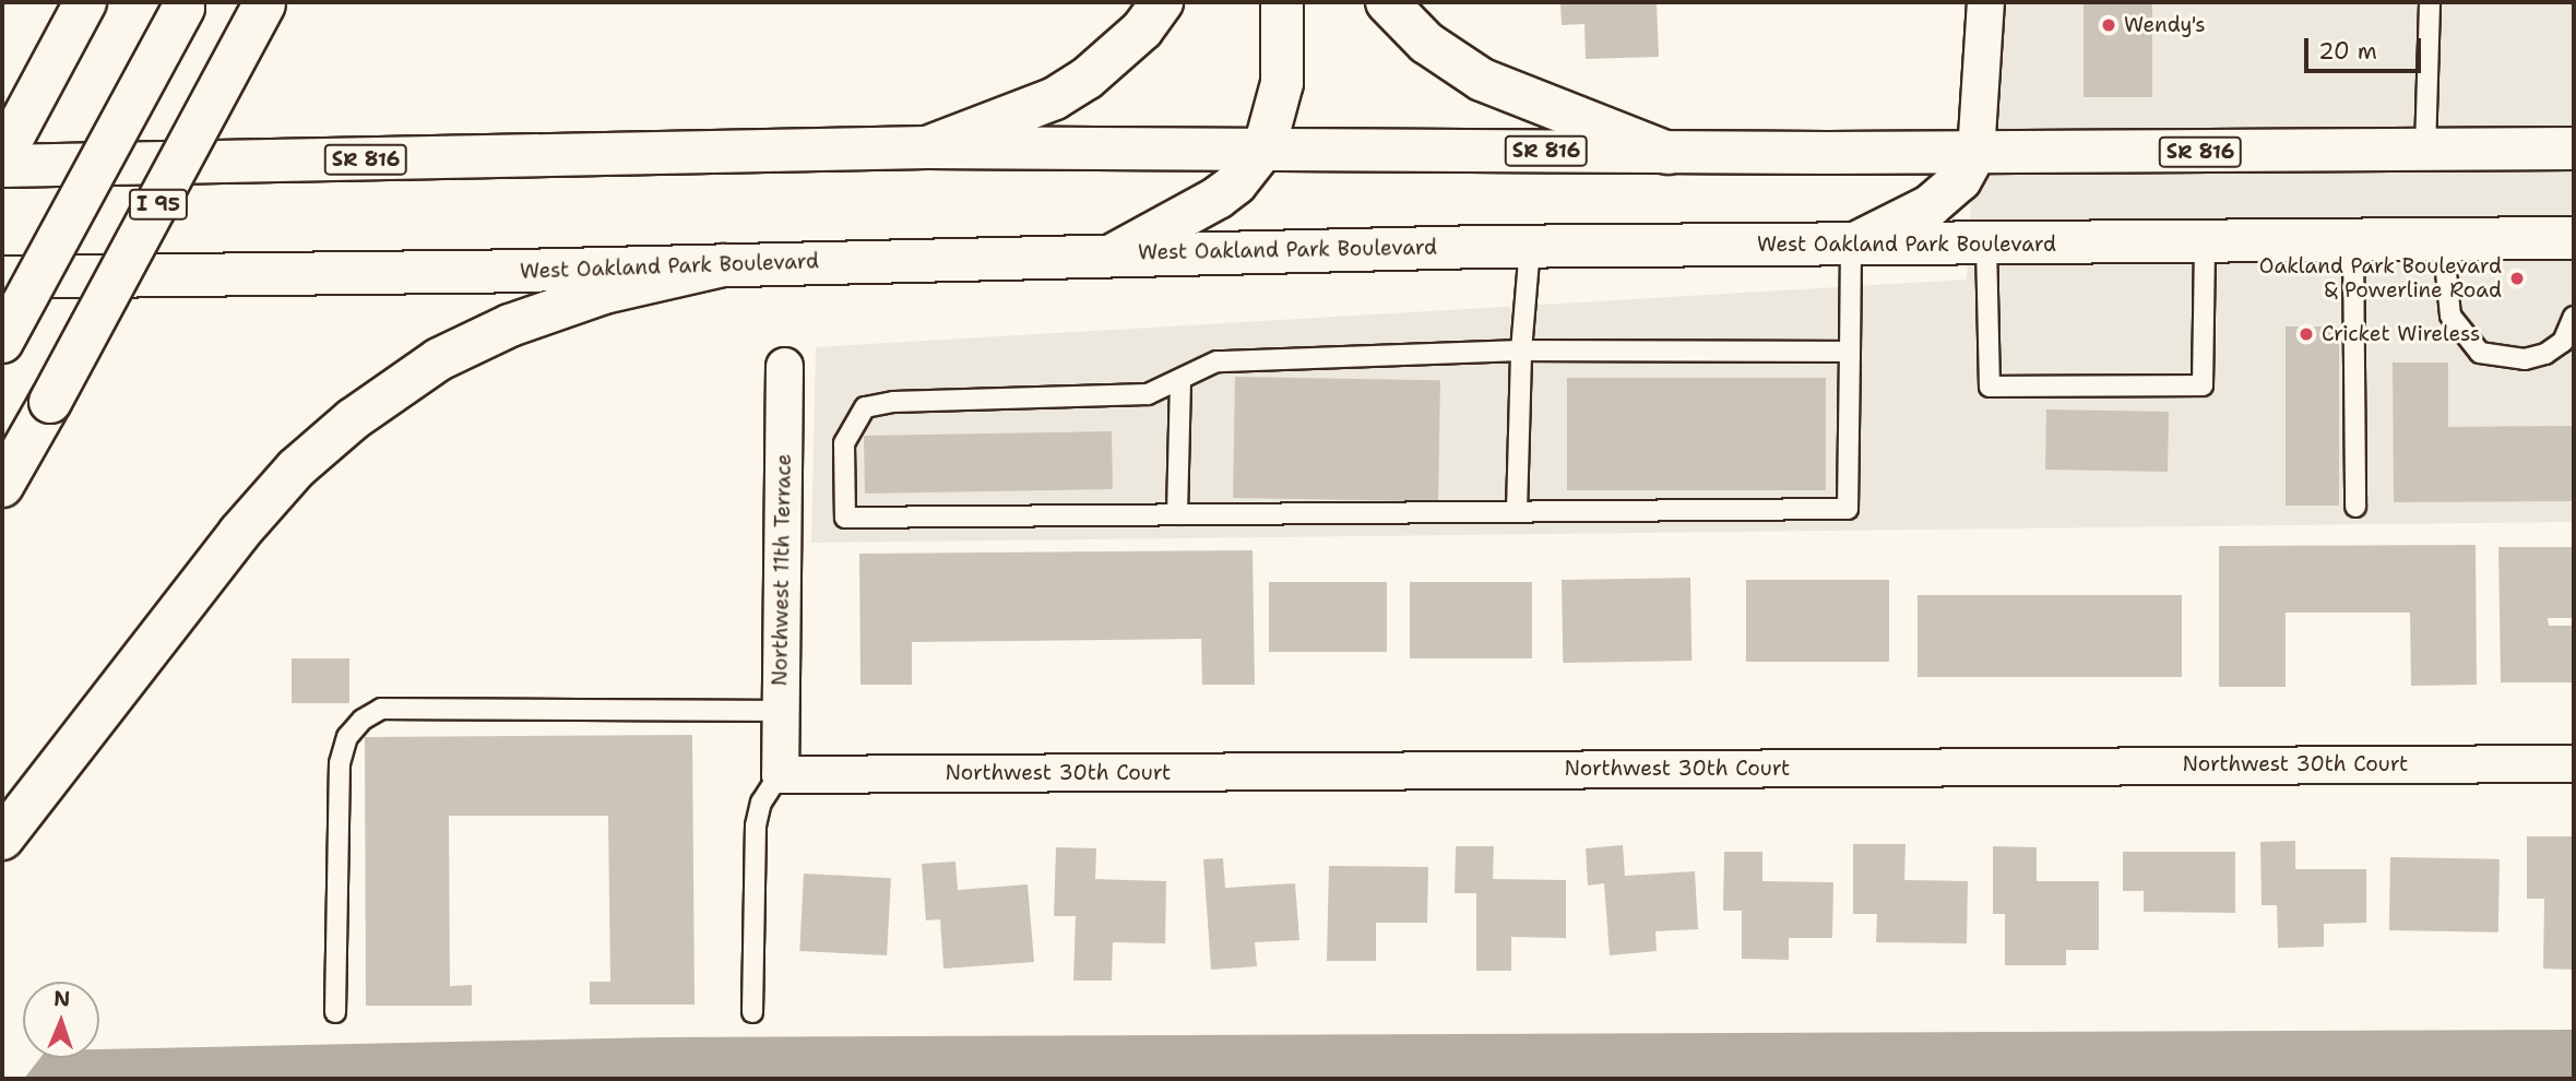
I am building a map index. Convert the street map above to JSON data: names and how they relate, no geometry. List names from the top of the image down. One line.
{"streets":{"main road":["SR 816","I 95","West Oakland Park Boulevard"],"street":["Northwest 11th Terrace","Northwest 30th Court"]},"crossings":[["Northwest 11th Terrace","Northwest 30th Court"]],"places":["Wendy's","Oakland Park Boulevard & Powerline Road","Cricket Wireless"],"scale_bar":"20 m","north":"top"}
